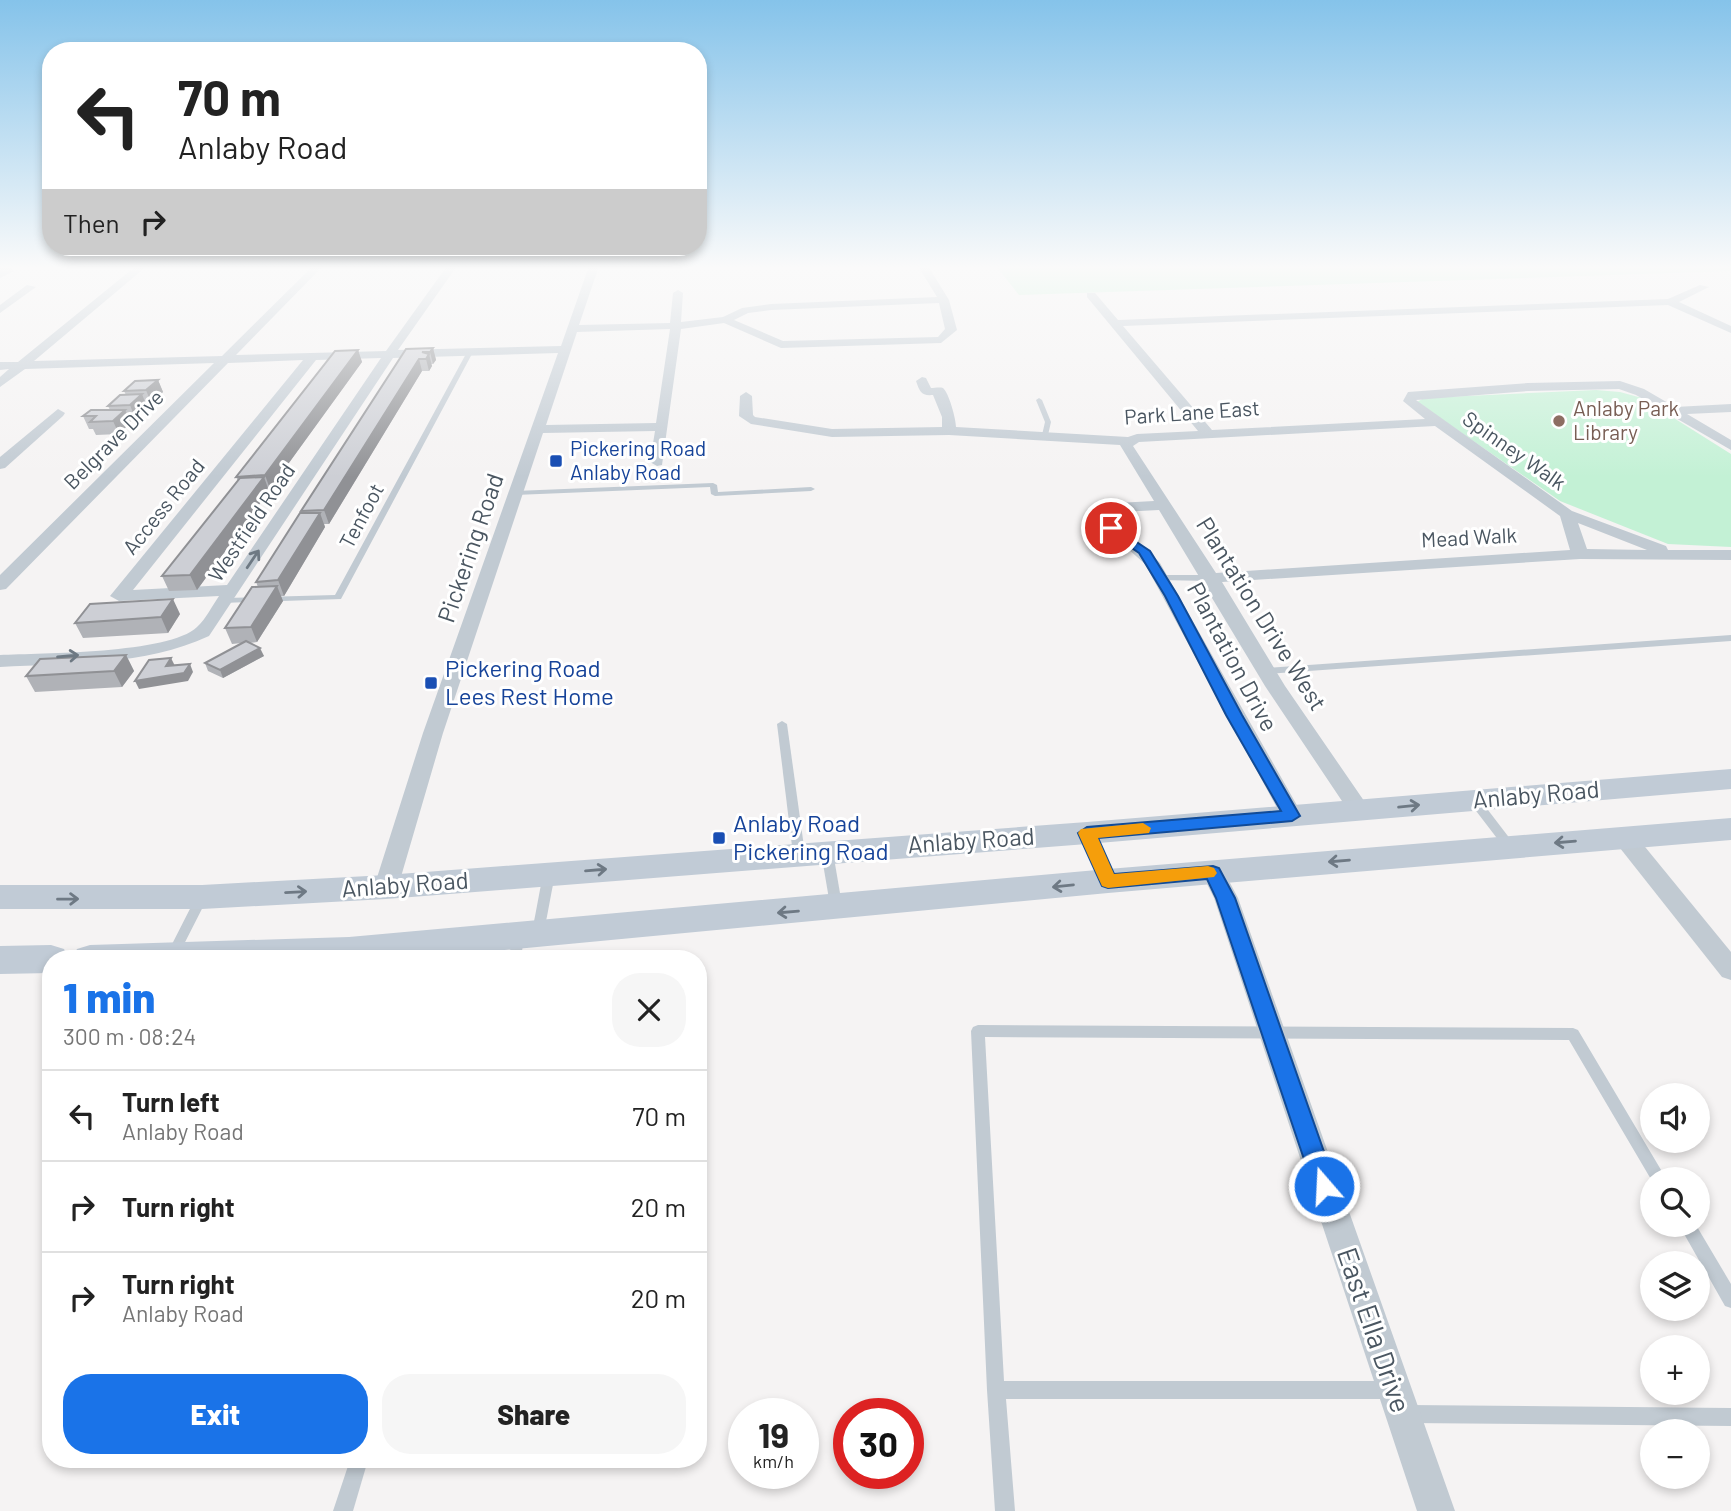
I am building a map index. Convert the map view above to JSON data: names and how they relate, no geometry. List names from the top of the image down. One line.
{"streets":{"main road":["Anlaby Road"],"street":["Park Lane East","Belgrave Drive","Spinney Walk","Access Road","Westfield Road","Mead Walk","Pickering Road","Plantation Drive West","Plantation Drive","East Ella Drive"],"lane":["Tenfoot"]},"crossings":[["Park Lane East","Spinney Walk"],["Park Lane East","Plantation Drive West"],["Spinney Walk","Mead Walk"],["Access Road","Tenfoot"],["Access Road","Westfield Road"],["Tenfoot","Westfield Road"],["Mead Walk","Plantation Drive West"],["Pickering Road","Anlaby Road"],["Plantation Drive West","Plantation Drive"],["Plantation Drive West","Anlaby Road"],["Plantation Drive","Anlaby Road"],["Anlaby Road","East Ella Drive"]],"one_way":["Westfield Road"],"places":{"other":["Anlaby Park Library"],"transit":["Pickering Road Anlaby Road","Pickering Road Lees Rest Home","Anlaby Road Pickering Road"]},"page":{"turn":["70 m","Anlaby Road"],"then":"Then","heading":["1 min","300 m · 08:24"],"list":[{"name":"Turn left","note":"Anlaby Road","value":"70 m"},{"name":"Turn right","value":"20 m"},{"name":"Turn right","note":"Anlaby Road","value":"20 m"}],"map_buttons":["+","−"],"buttons":["Exit","Share"],"speed":"19 km/h","limit":"30"}}
